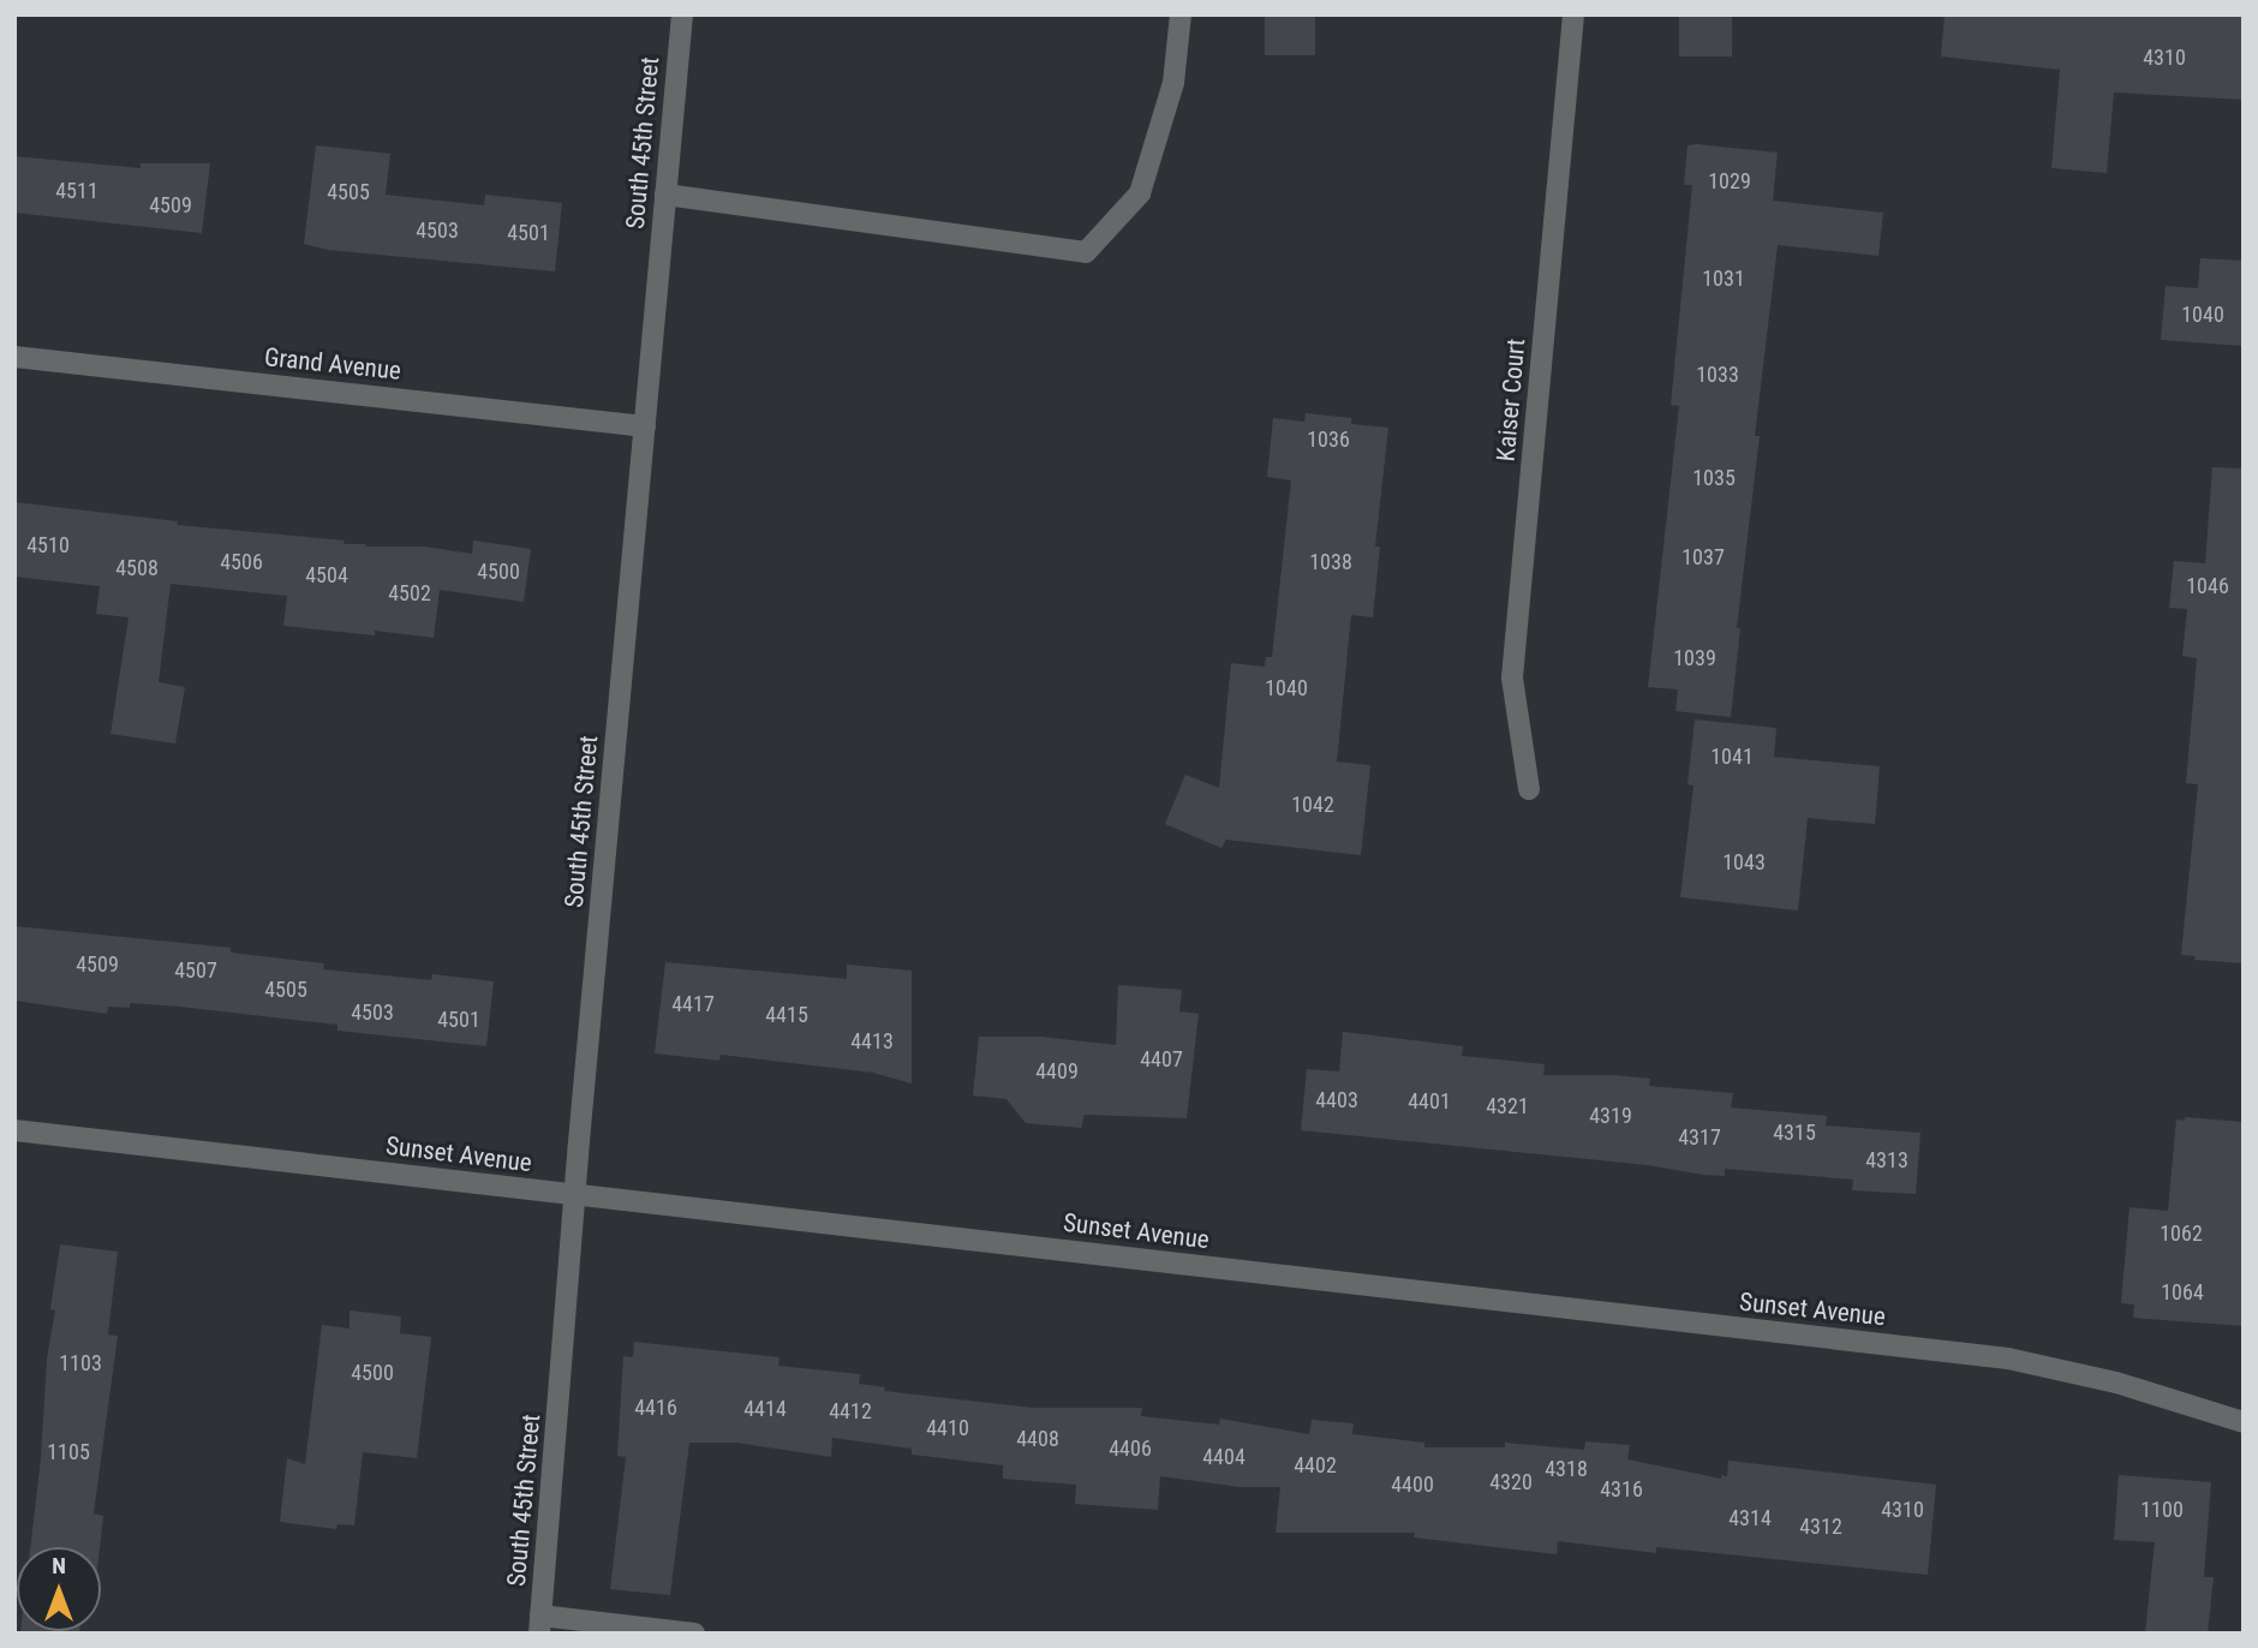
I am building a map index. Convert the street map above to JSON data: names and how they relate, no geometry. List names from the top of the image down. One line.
{"streets":{"street":["South 45th Street","Grand Avenue","Kaiser Court","Sunset Avenue"]},"crossings":[["South 45th Street","Grand Avenue"],["South 45th Street","Sunset Avenue"]],"house_numbers":["4310","1029","4511","4505","4509","4503","4501","1031","1040","1033","1036","1035","4510","1037","4506","1038","4508","4500","4504","1046","4502","1039","1040","1041","1042","1043","4509","4507","4505","4417","4503","4415","4501","4413","4407","4409","4403","4401","4321","4319","4315","4317","4313","1062","1064","1103","4500","4416","4414","4412","4410","4408","4406","1105","4404","4402","4318","4320","4400","4316","4310","1100","4314","4312"],"north":"top"}
